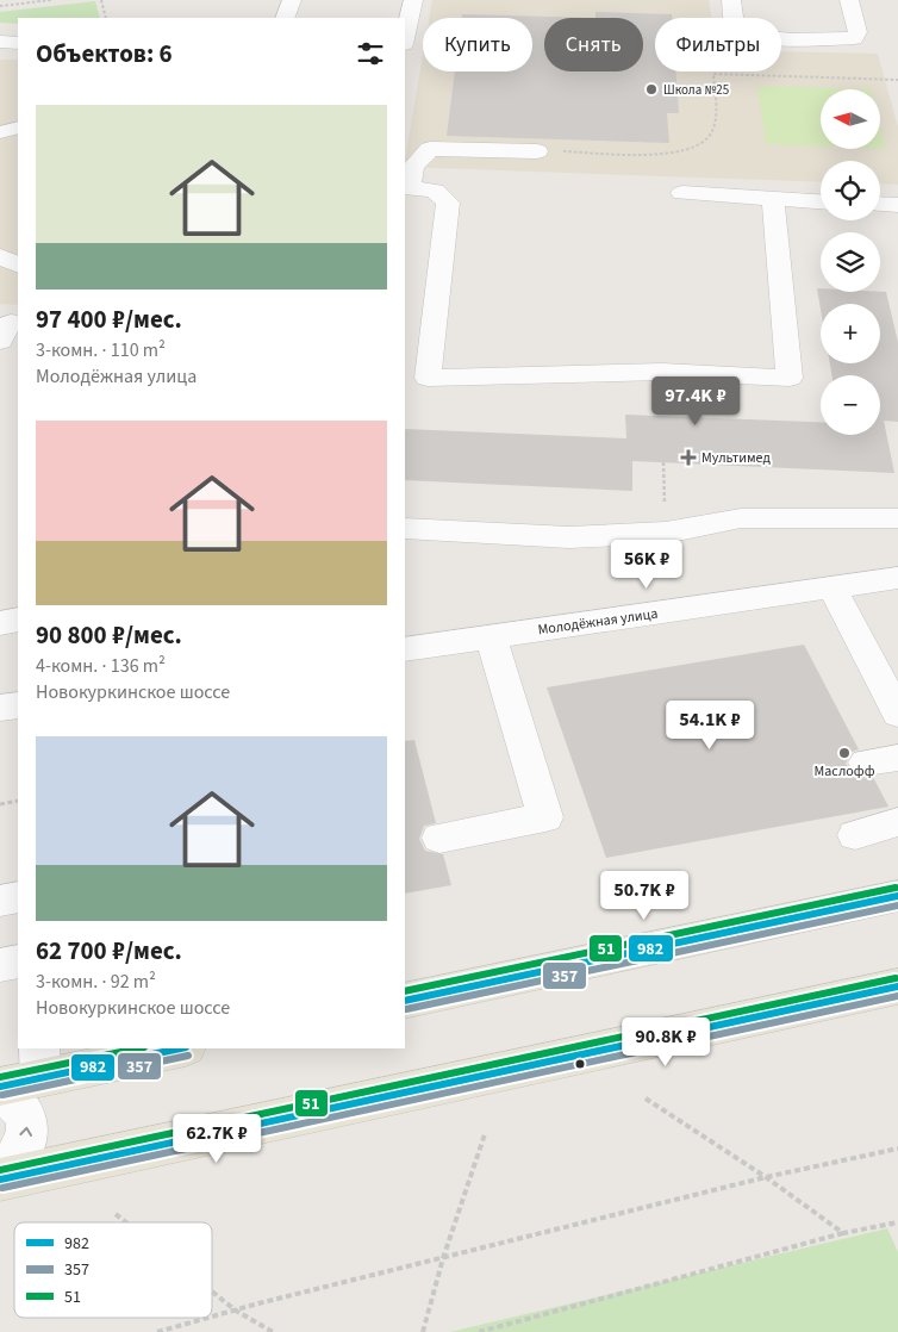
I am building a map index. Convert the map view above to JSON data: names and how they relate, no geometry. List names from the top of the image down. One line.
{"streets":{"street":["Молодёжная улица"]},"places":{"other":["Школа №25","Маслофф"],"health":["Мультимед"]},"lines":["transit line 51","transit line 982","transit line 357"],"legend":["982","357","51"],"north":"left","page":{"chip":["Купить","Снять","Фильтры"],"heading":"Объектов: 6","map_buttons":["+","−"],"list":[{"name":"97 400 ₽/мес.","note":"3-комн. · 110 m² · Молодёжная улица"},{"name":"90 800 ₽/мес.","note":"4-комн. · 136 m² · Новокуркинское шоссе"},{"name":"62 700 ₽/мес.","note":"3-комн. · 92 m² · Новокуркинское шоссе"}],"price":["97.4K ₽","56K ₽","54.1K ₽","50.7K ₽","90.8K ₽","62.7K ₽"]}}
